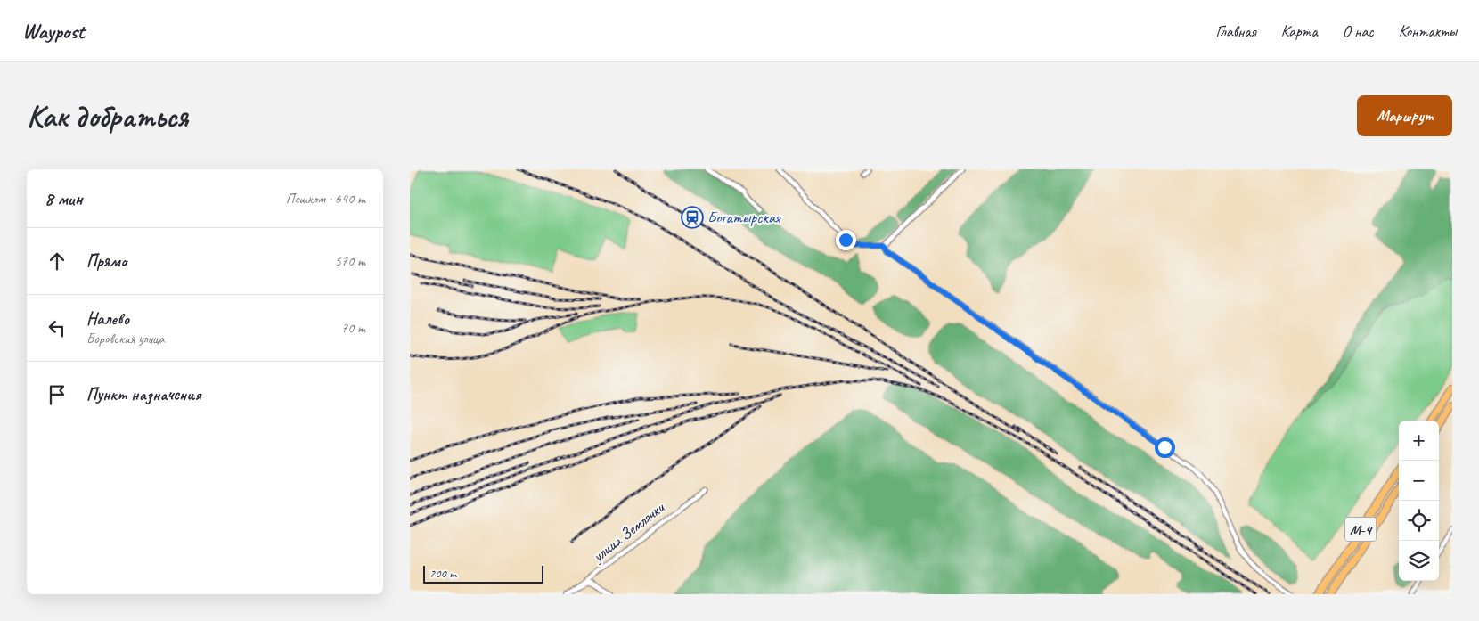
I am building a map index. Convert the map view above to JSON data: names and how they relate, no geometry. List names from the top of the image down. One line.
{"streets":{"highway":["М-4"],"street":["улица Землячки"]},"places":{"station":["Богатырская"]},"scale_bar":"200 m","page":{"header":"Waypost","nav":["Главная","Карта","О нас","Контакты"],"buttons":"Маршрут","title":"Как добраться","heading":["8 мин","Пешком · 640 m"],"list":[["Прямо","570 m"],["Налево","Боровская улица","70 m"],"Пункт назначения"],"map_buttons":["+","−"],"scale":"200 m"}}
